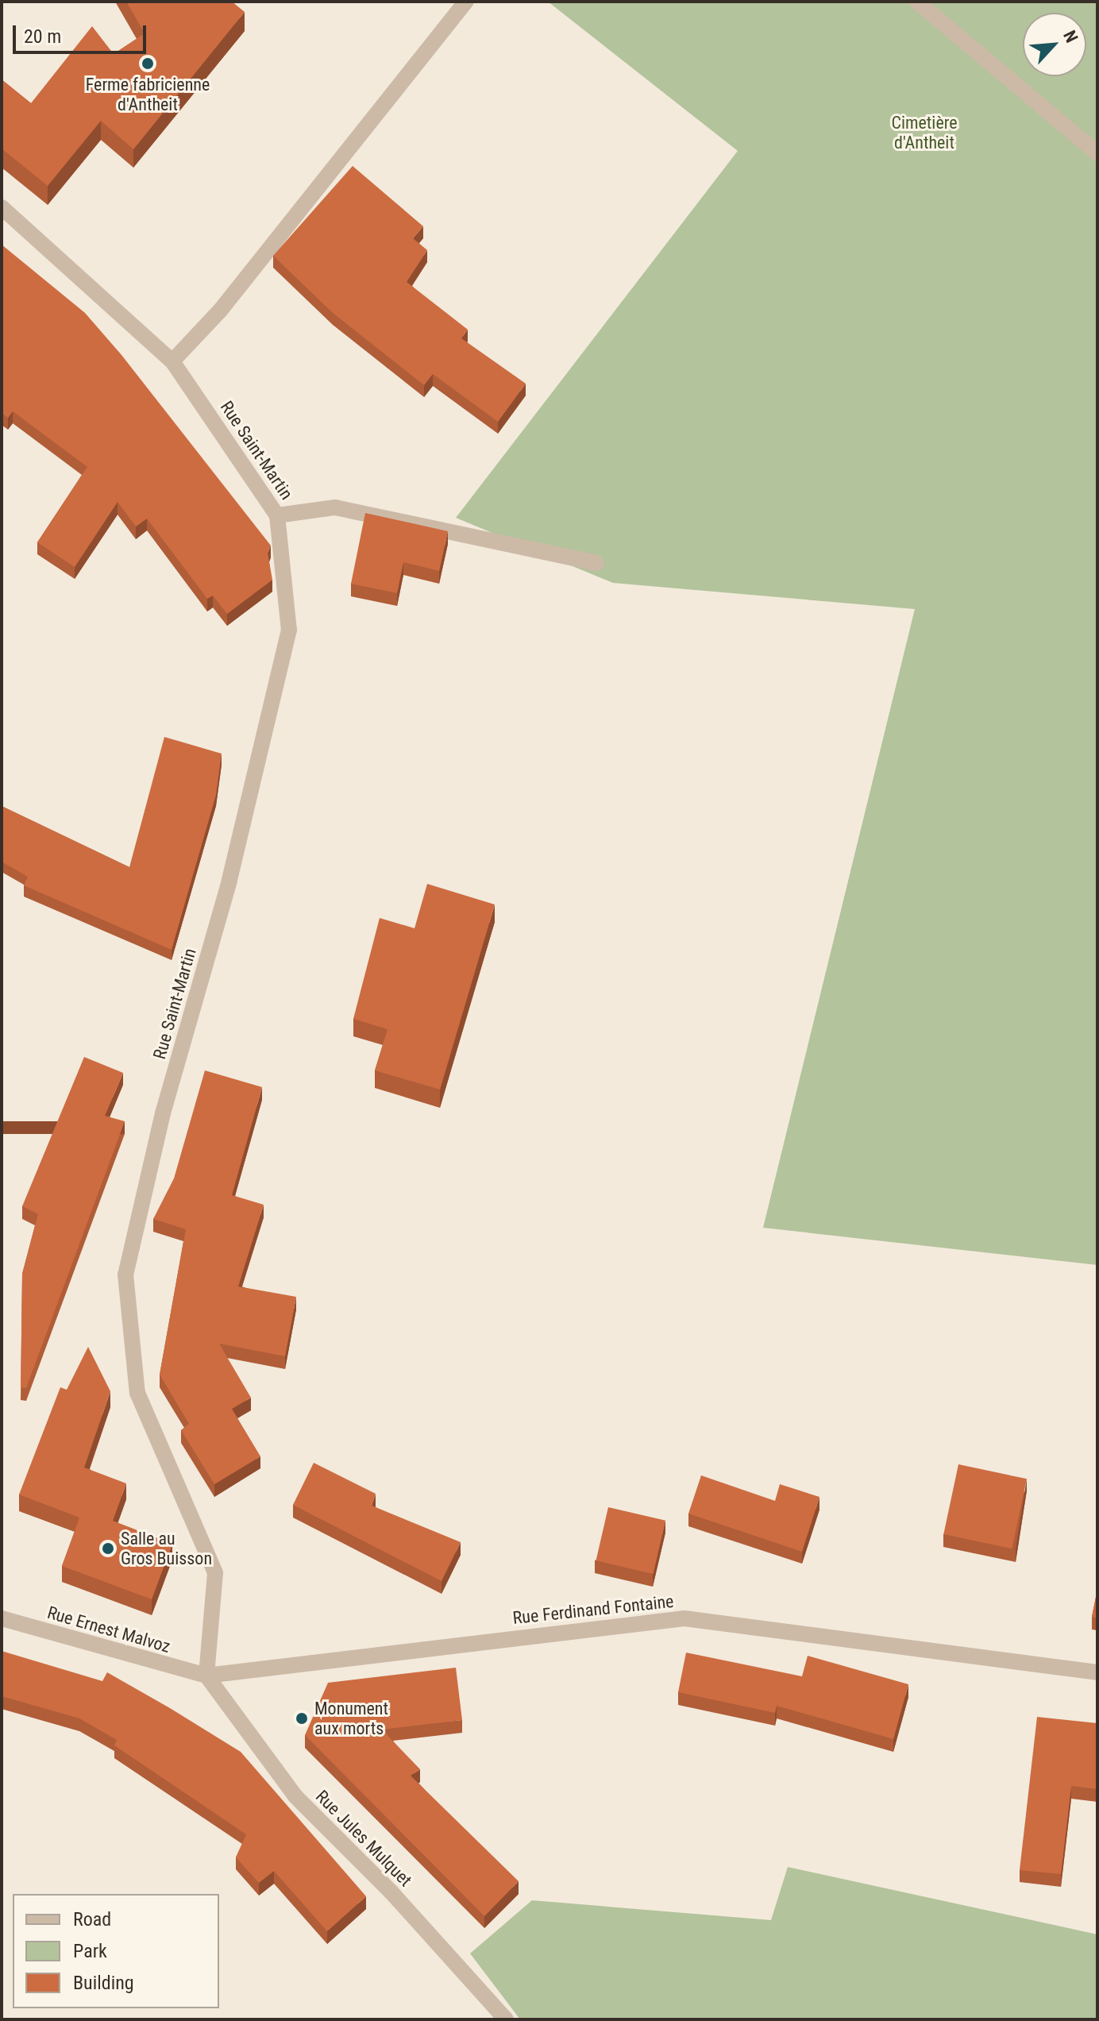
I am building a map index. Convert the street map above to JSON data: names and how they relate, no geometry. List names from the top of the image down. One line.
{"streets":{"street":["Rue Saint-Martin","Rue Ferdinand Fontaine","Rue Ernest Malvoz","Rue Jules Mulquet"]},"crossings":[["Rue Saint-Martin","Rue Ferdinand Fontaine"],["Rue Saint-Martin","Rue Ernest Malvoz"],["Rue Saint-Martin","Rue Jules Mulquet"],["Rue Ferdinand Fontaine","Rue Ernest Malvoz"],["Rue Ferdinand Fontaine","Rue Jules Mulquet"],["Rue Ernest Malvoz","Rue Jules Mulquet"]],"parks":["Cimetière d'Antheit"],"places":["Ferme fabricienne d'Antheit","Salle au Gros Buisson","Monument aux morts"],"legend":["Road","Park","Building"],"scale_bar":"20 m","north":"top right"}
